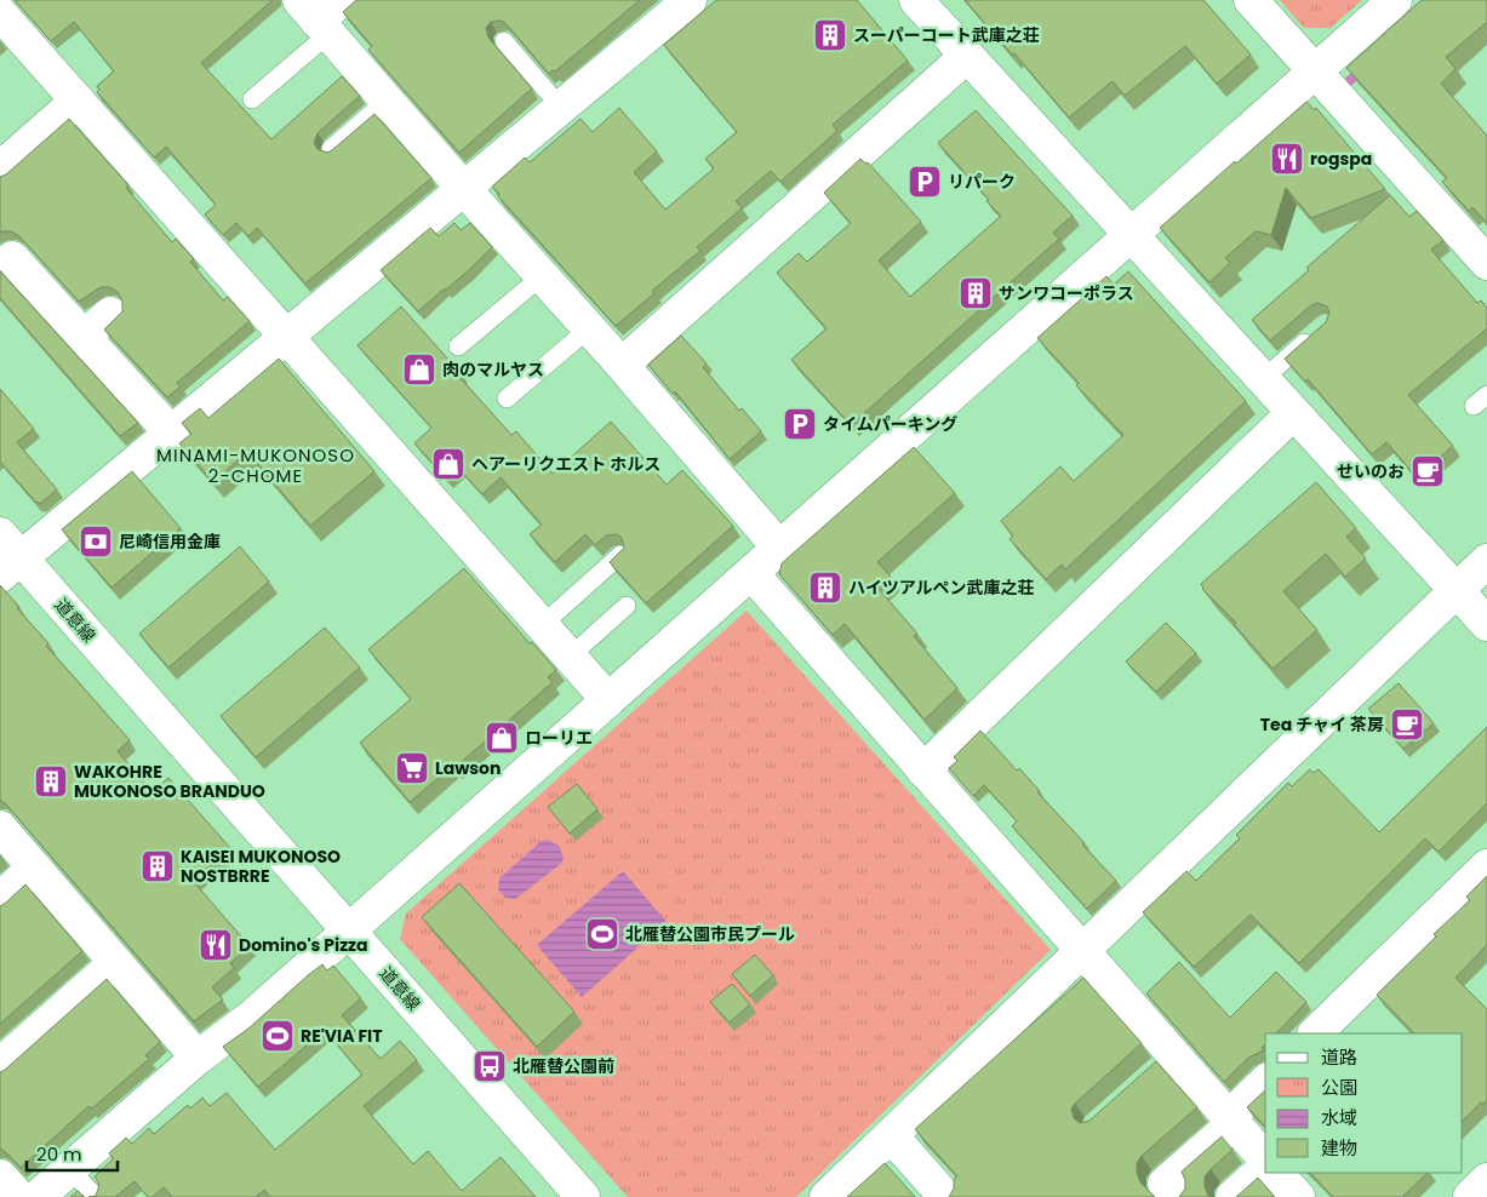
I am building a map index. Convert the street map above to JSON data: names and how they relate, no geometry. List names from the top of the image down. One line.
{"streets":{"street":["道意線"]},"districts":["MINAMI-MUKONOSO 2-CHOME"],"places":{"building":["スーパーコート武庫之荘","サンワコーポラス","ハイツアルペン武庫之荘","WAKOHRE MUKONOSO BRANDUO","KAISEI MUKONOSO NOSTBRRE"],"restaurant":["rogspa","Domino's Pizza"],"parking":["リパーク","タイムパーキング"],"shop":["肉のマルヤス","ヘアーリクエスト ホルス","ローリエ"],"cafe":["せいのお","Tea チャイ 茶房"],"bank":["尼崎信用金庫"],"supermarket":["Lawson"],"sports":["北雁替公園市民プール","RE'VIA FIT"],"bus stop":["北雁替公園前"]},"legend":["道路","公園","水域","建物"],"scale_bar":"20 m"}
